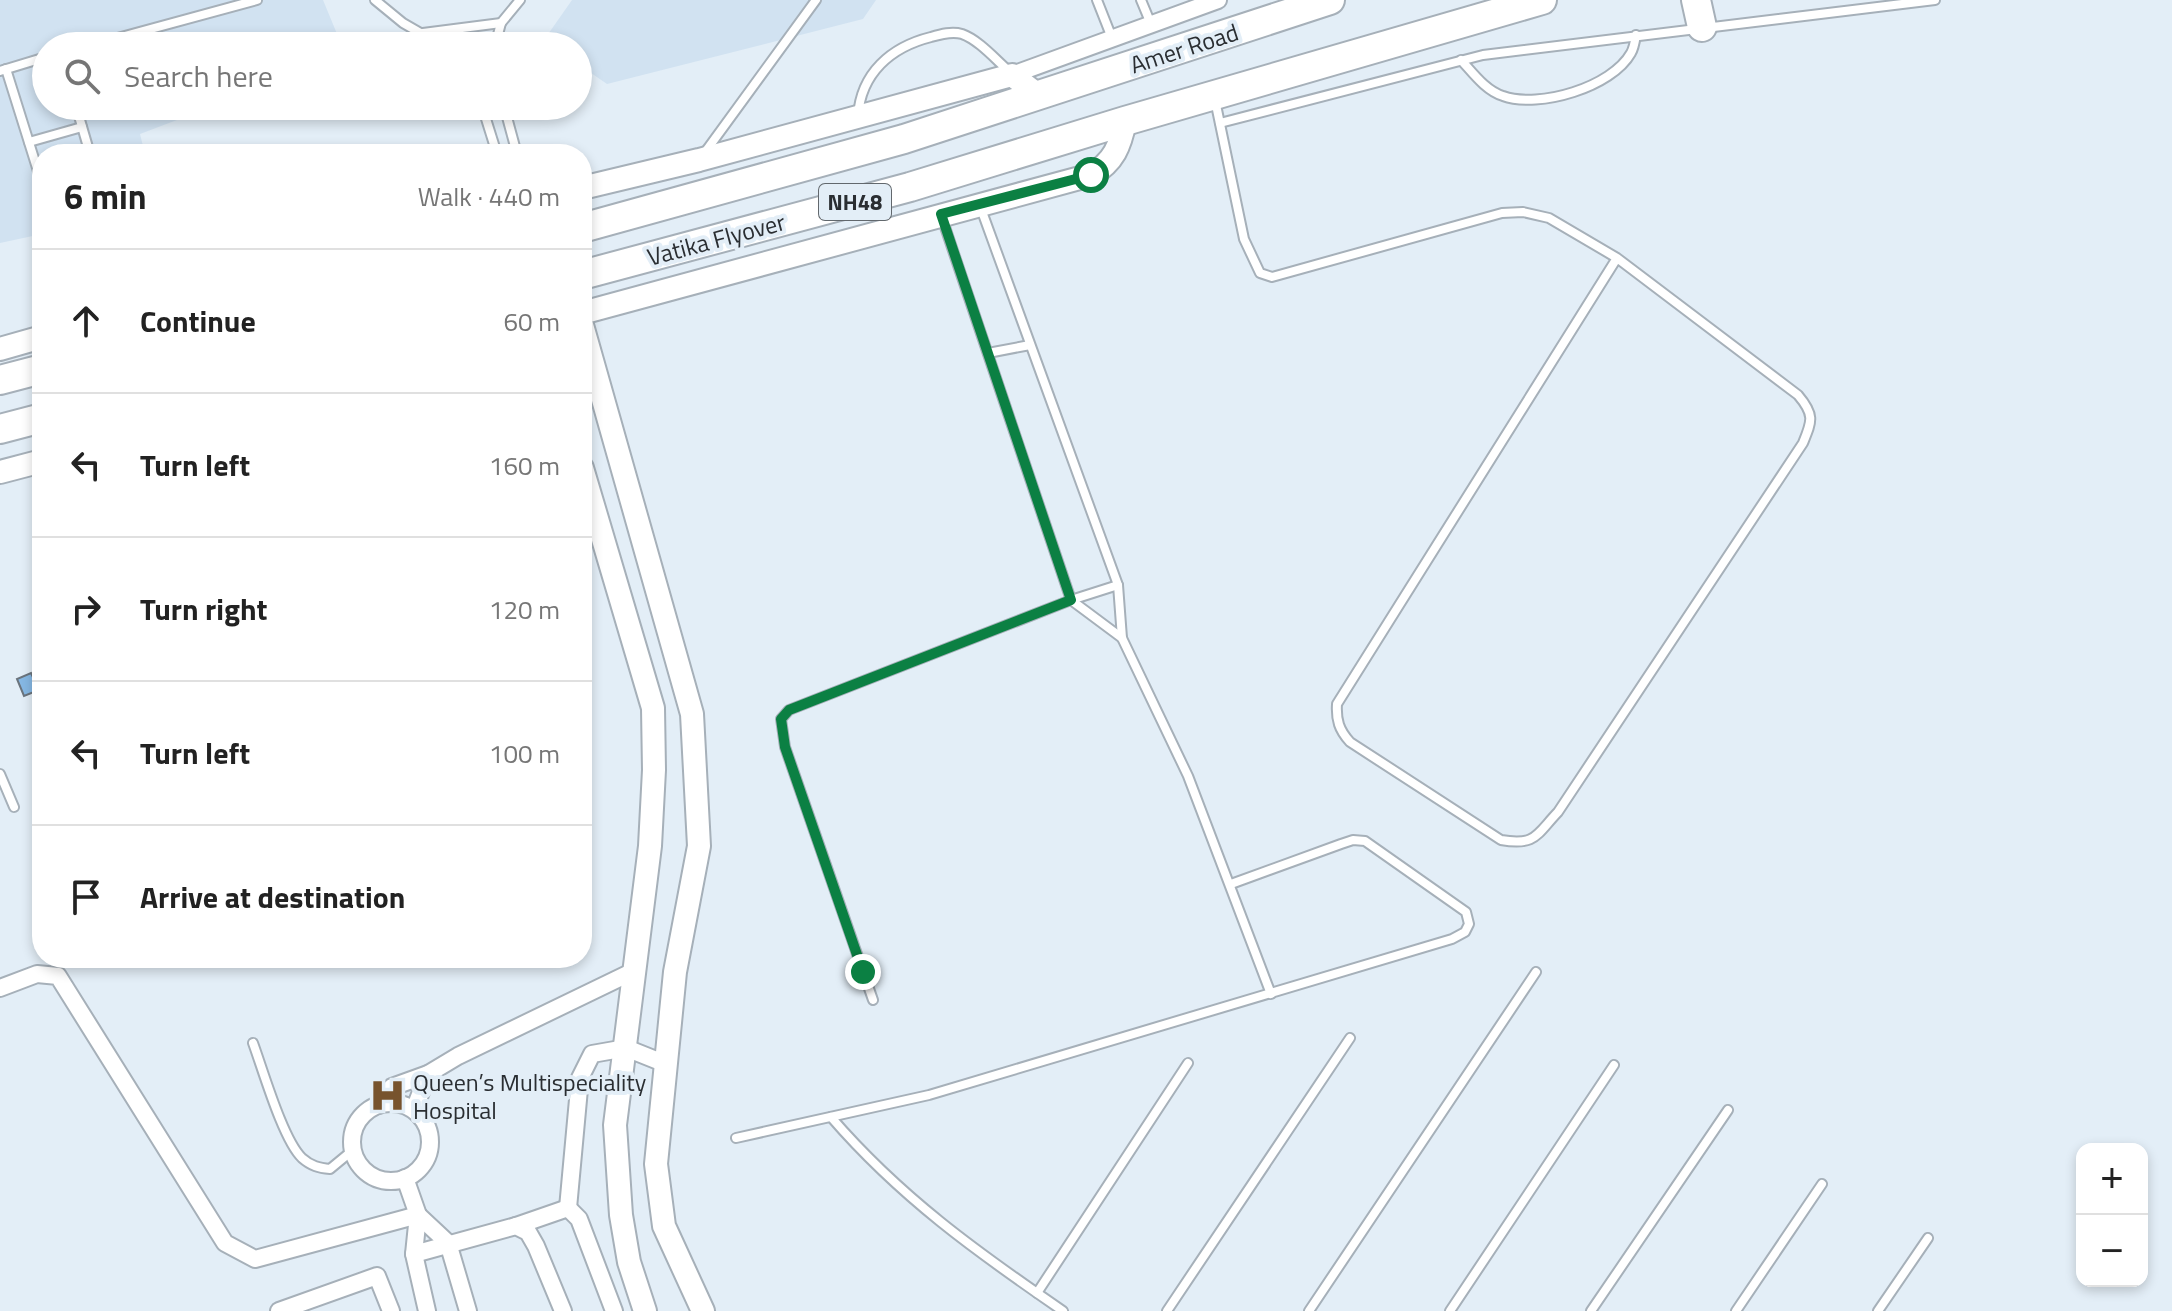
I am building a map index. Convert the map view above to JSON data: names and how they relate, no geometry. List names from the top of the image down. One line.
{"streets":{"highway":["Amer Road","NH48","Vatika Flyover"]},"crossings":[["Amer Road","Vatika Flyover"],["NH48","Vatika Flyover"]],"places":{"hospital":["Queen’s Multispeciality Hospital"]},"page":{"search":"Search here","heading":["6 min","Walk · 440 m"],"list":[["Continue","60 m"],["Turn left","160 m"],["Turn right","120 m"],["Turn left","100 m"],"Arrive at destination"],"map_buttons":["+","−"]}}
